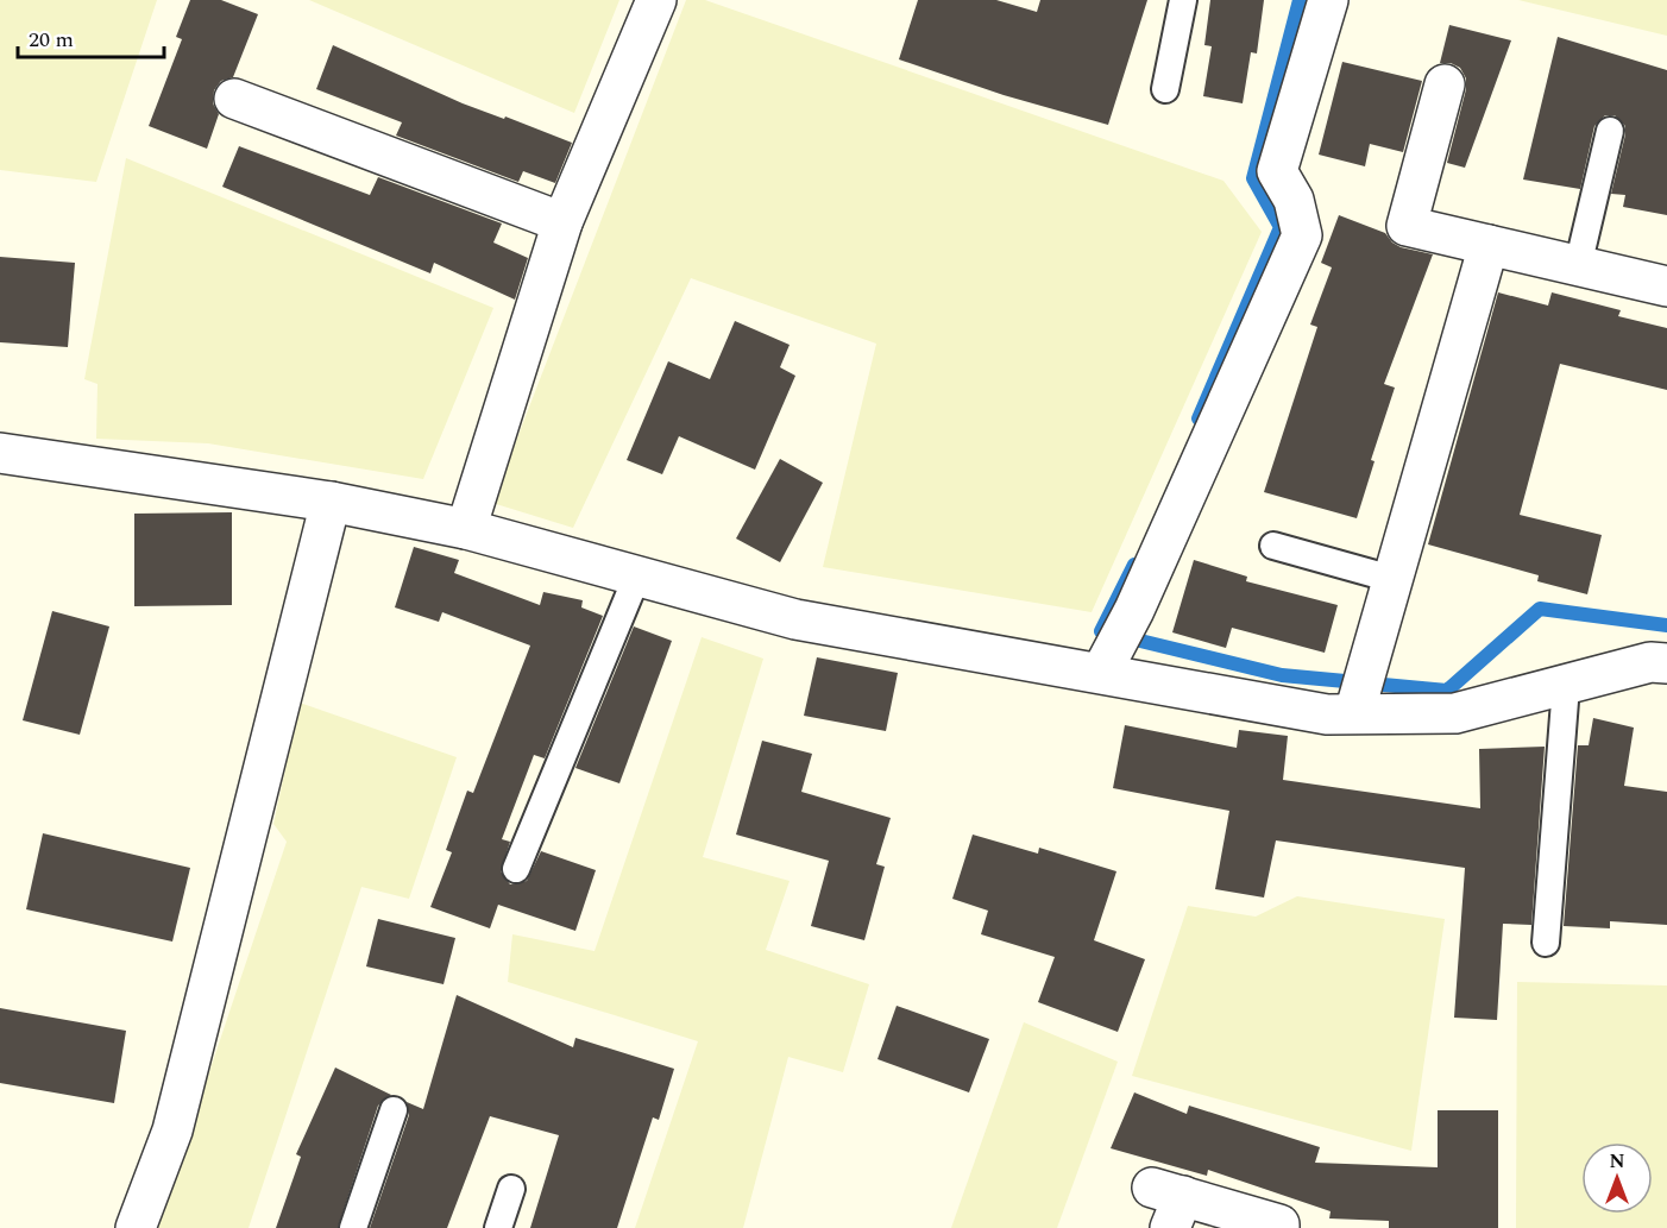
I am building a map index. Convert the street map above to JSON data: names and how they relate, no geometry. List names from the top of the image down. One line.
{"scale_bar":"20 m","north":"top"}
